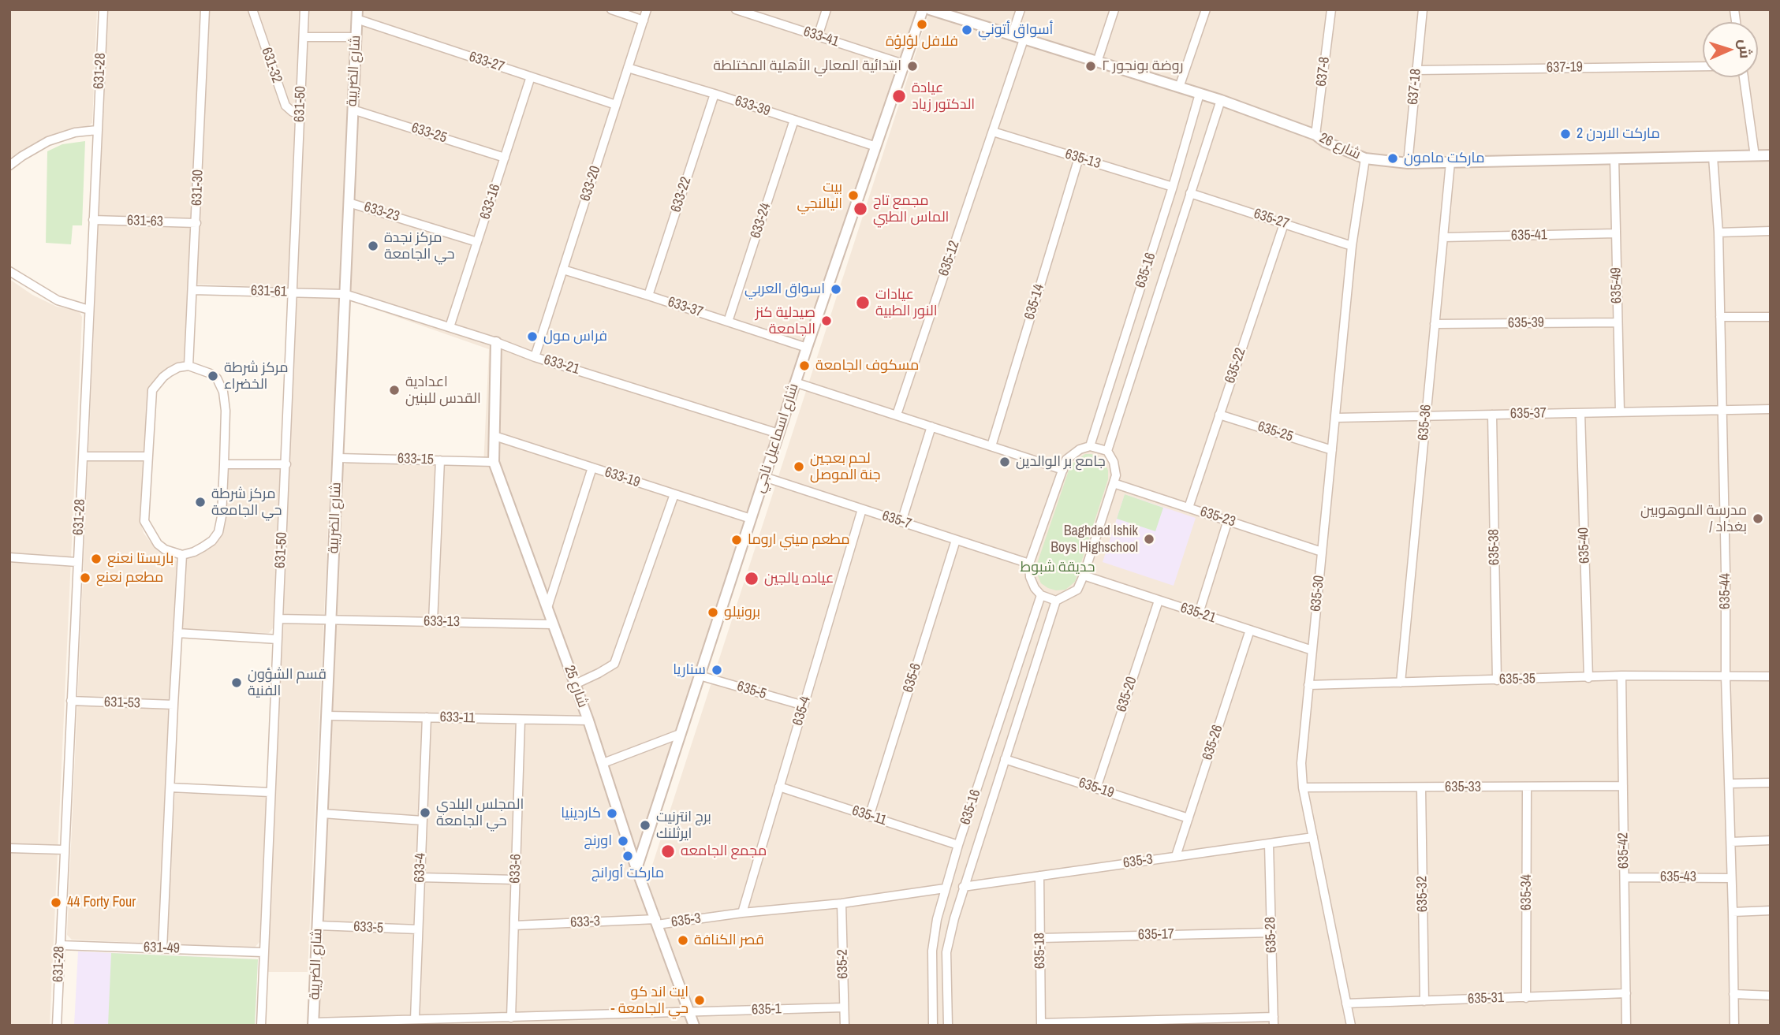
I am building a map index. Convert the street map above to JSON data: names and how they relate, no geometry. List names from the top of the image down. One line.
{"streets":{"street":["633-41","633-27","631-32","637-19","631-28","شارع الضريبة","637-8","637-18","631-50","633-39","633-25","شارع 26","635-13","633-20","631-30","633-22","633-16","633-23","635-27","633-24","631-63","635-41","635-12","635-16","635-49","631-61","635-14","633-37","635-39","633-21","635-22","635-37","635-36","635-25","شارع اسماعيل ناجي","633-15","633-19","635-23","635-7","635-40","635-38","635-44","635-30","635-21","633-13","635-6","635-35","شارع 25","635-5","635-20","631-53","635-4","633-11","635-26","635-33","635-19","635-11","635-42","635-3","633-4","633-6","635-43","635-34","635-32","633-3","633-5","635-17","635-28","631-49","635-18","635-2","635-31","635-1"]},"crossings":[["633-41","شارع اسماعيل ناجي"],["633-27","شارع الضريبة"],["633-27","633-20"],["633-27","633-16"],["631-32","631-50"],["637-19","637-18"],["631-28","631-63"],["631-28","631-53"],["631-28","631-49"],["شارع الضريبة","633-25"],["شارع الضريبة","633-23"],["شارع الضريبة","631-61"],["شارع الضريبة","633-21"],["شارع الضريبة","633-15"],["شارع الضريبة","633-13"],["شارع الضريبة","633-11"],["شارع الضريبة","633-5"],["شارع الضريبة","635-1"],["637-8","شارع 26"],["637-18","شارع 26"],["631-50","631-61"],["631-50","633-13"],["631-50","631-49"],["633-39","633-20"],["633-39","633-22"],["633-39","633-24"],["633-39","شارع اسماعيل ناجي"],["633-25","633-16"],["شارع 26","635-12"],["شارع 26","635-16"],["شارع 26","635-49"],["شارع 26","635-36"],["شارع 26","635-44"],["شارع 26","635-30"],["635-13","635-12"],["635-13","635-16"],["635-13","635-14"],["633-20","633-37"],["633-20","633-21"],["631-30","631-63"],["631-30","631-61"],["633-22","633-37"],["633-16","633-23"],["633-16","633-21"],["635-27","635-16"],["635-27","635-22"],["635-27","635-30"],["633-24","633-37"],["635-41","635-49"],["635-41","635-36"],["635-16","635-19"],["635-16","635-11"],["635-16","635-3"],["635-49","635-39"],["635-49","635-37"],["631-61","633-21"],["633-37","شارع اسماعيل ناجي"],["635-39","635-36"],["633-21","شارع اسماعيل ناجي"],["633-21","شارع 25"],["635-22","635-25"],["635-22","635-23"],["635-37","635-36"],["635-37","635-40"],["635-37","635-38"],["635-37","635-44"],["635-37","635-30"],["635-36","635-35"],["635-25","635-30"],["شارع اسماعيل ناجي","633-19"],["شارع اسماعيل ناجي","635-7"],["شارع اسماعيل ناجي","شارع 25"],["شارع اسماعيل ناجي","635-5"],["633-15","شارع 25"],["633-19","شارع 25"],["635-23","635-30"],["635-7","635-6"],["635-7","635-4"],["635-40","635-35"],["635-38","635-35"],["635-44","635-35"],["635-44","635-43"],["635-30","635-21"],["635-30","635-35"],["635-30","635-33"],["635-30","635-3"],["635-30","635-31"],["635-21","635-20"],["635-21","635-26"],["633-13","شارع 25"],["635-6","635-11"],["635-35","635-42"],["شارع 25","633-11"],["شارع 25","635-3"],["شارع 25","633-3"],["شارع 25","635-1"],["635-5","635-4"],["635-20","635-19"],["635-4","635-11"],["635-4","635-3"],["633-11","633-4"],["633-11","633-6"],["635-26","635-19"],["635-26","635-3"],["635-33","635-42"],["635-33","635-34"],["635-33","635-32"],["635-42","635-43"],["635-42","635-31"],["635-3","633-3"],["635-3","635-28"],["635-3","635-18"],["635-3","635-2"],["633-4","633-5"],["633-4","635-1"],["633-6","633-3"],["633-6","635-1"],["635-34","635-31"],["635-32","635-31"],["635-17","635-28"],["635-17","635-18"],["635-2","635-1"]],"parks":["حديقة شبوط"],"places":["فلافل لؤلؤة","أسواق أتوني","ابتدائية المعالي الأهلية المختلطة","روضة بونجور ٢","عيادة الدكتور زياد","ماركت الاردن 2","ماركت مامون","بيت اليالنجي","مجمع تاج الماس الطبي","مركز نجدة حي الجامعة","اسواق العربي","عيادات النور الطبية","صيدلية كنز الجامعة","فراس مول","مسكوف الجامعة","مركز شرطة الخضراء","اعدادية القدس للبنين","جامع بر الوالدين","لحم بعجين جنة الموصل","مركز شرطة حي الجامعة","مدرسة الموهوبين / بغداد","Baghdad Ishik Boys Highschool","مطعم ميني اروما","باريستا نعنع","مطعم نعنع","عياده يالجين","برونيلو","سناريا","قسم الشؤون الفنية","المجلس البلدي حي الجامعة","كاردينيا","برج انترنيت ايرثلنك","اورنج","مجمع الجامعه","ماركت أورانج","44 Forty Four","قصر الكنافة","ايت اند كو - حي الجامعة"],"north":"right"}
